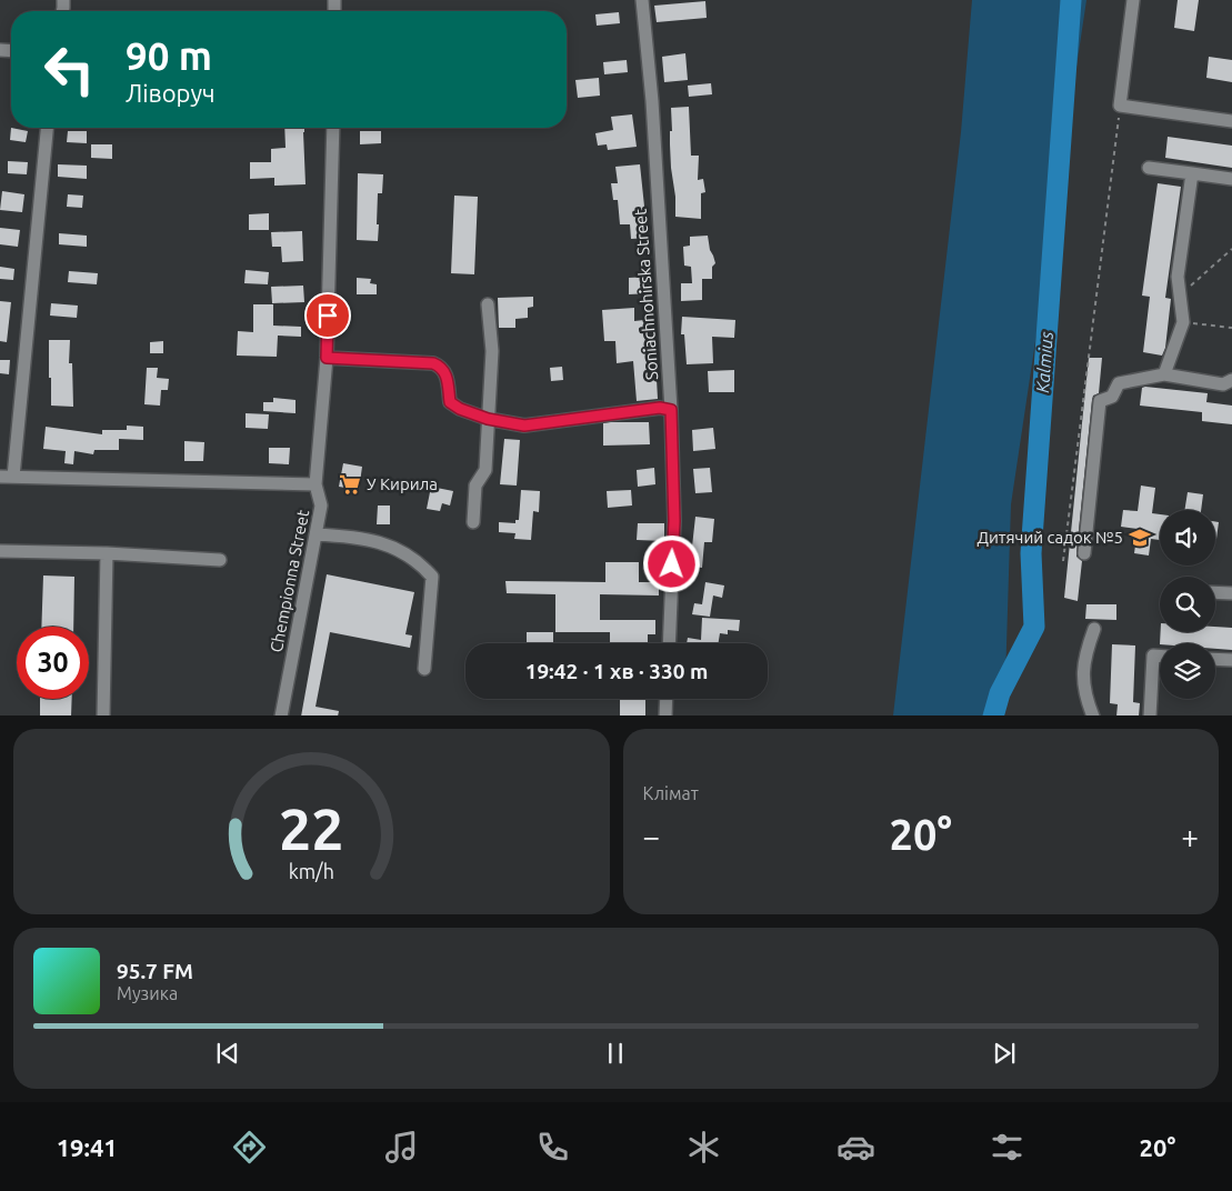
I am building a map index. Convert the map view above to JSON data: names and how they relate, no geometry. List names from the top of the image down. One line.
{"streets":{"street":["Soniachnohirska Street","Chempionna Street"]},"water":["Kalmius"],"places":{"supermarket":["У Кирила"],"school or university":["Дитячий садок №5"]},"page":{"turn":["90 m","Ліворуч"],"limit":"30","trip":"19:42 · 1 хв · 330 m","tile":"Клімат","heat":["−","20°","+"],"song":["95.7 FM","Музика"],"tabs":["19:41","20°"],"gauge":["22","km/h"]}}
